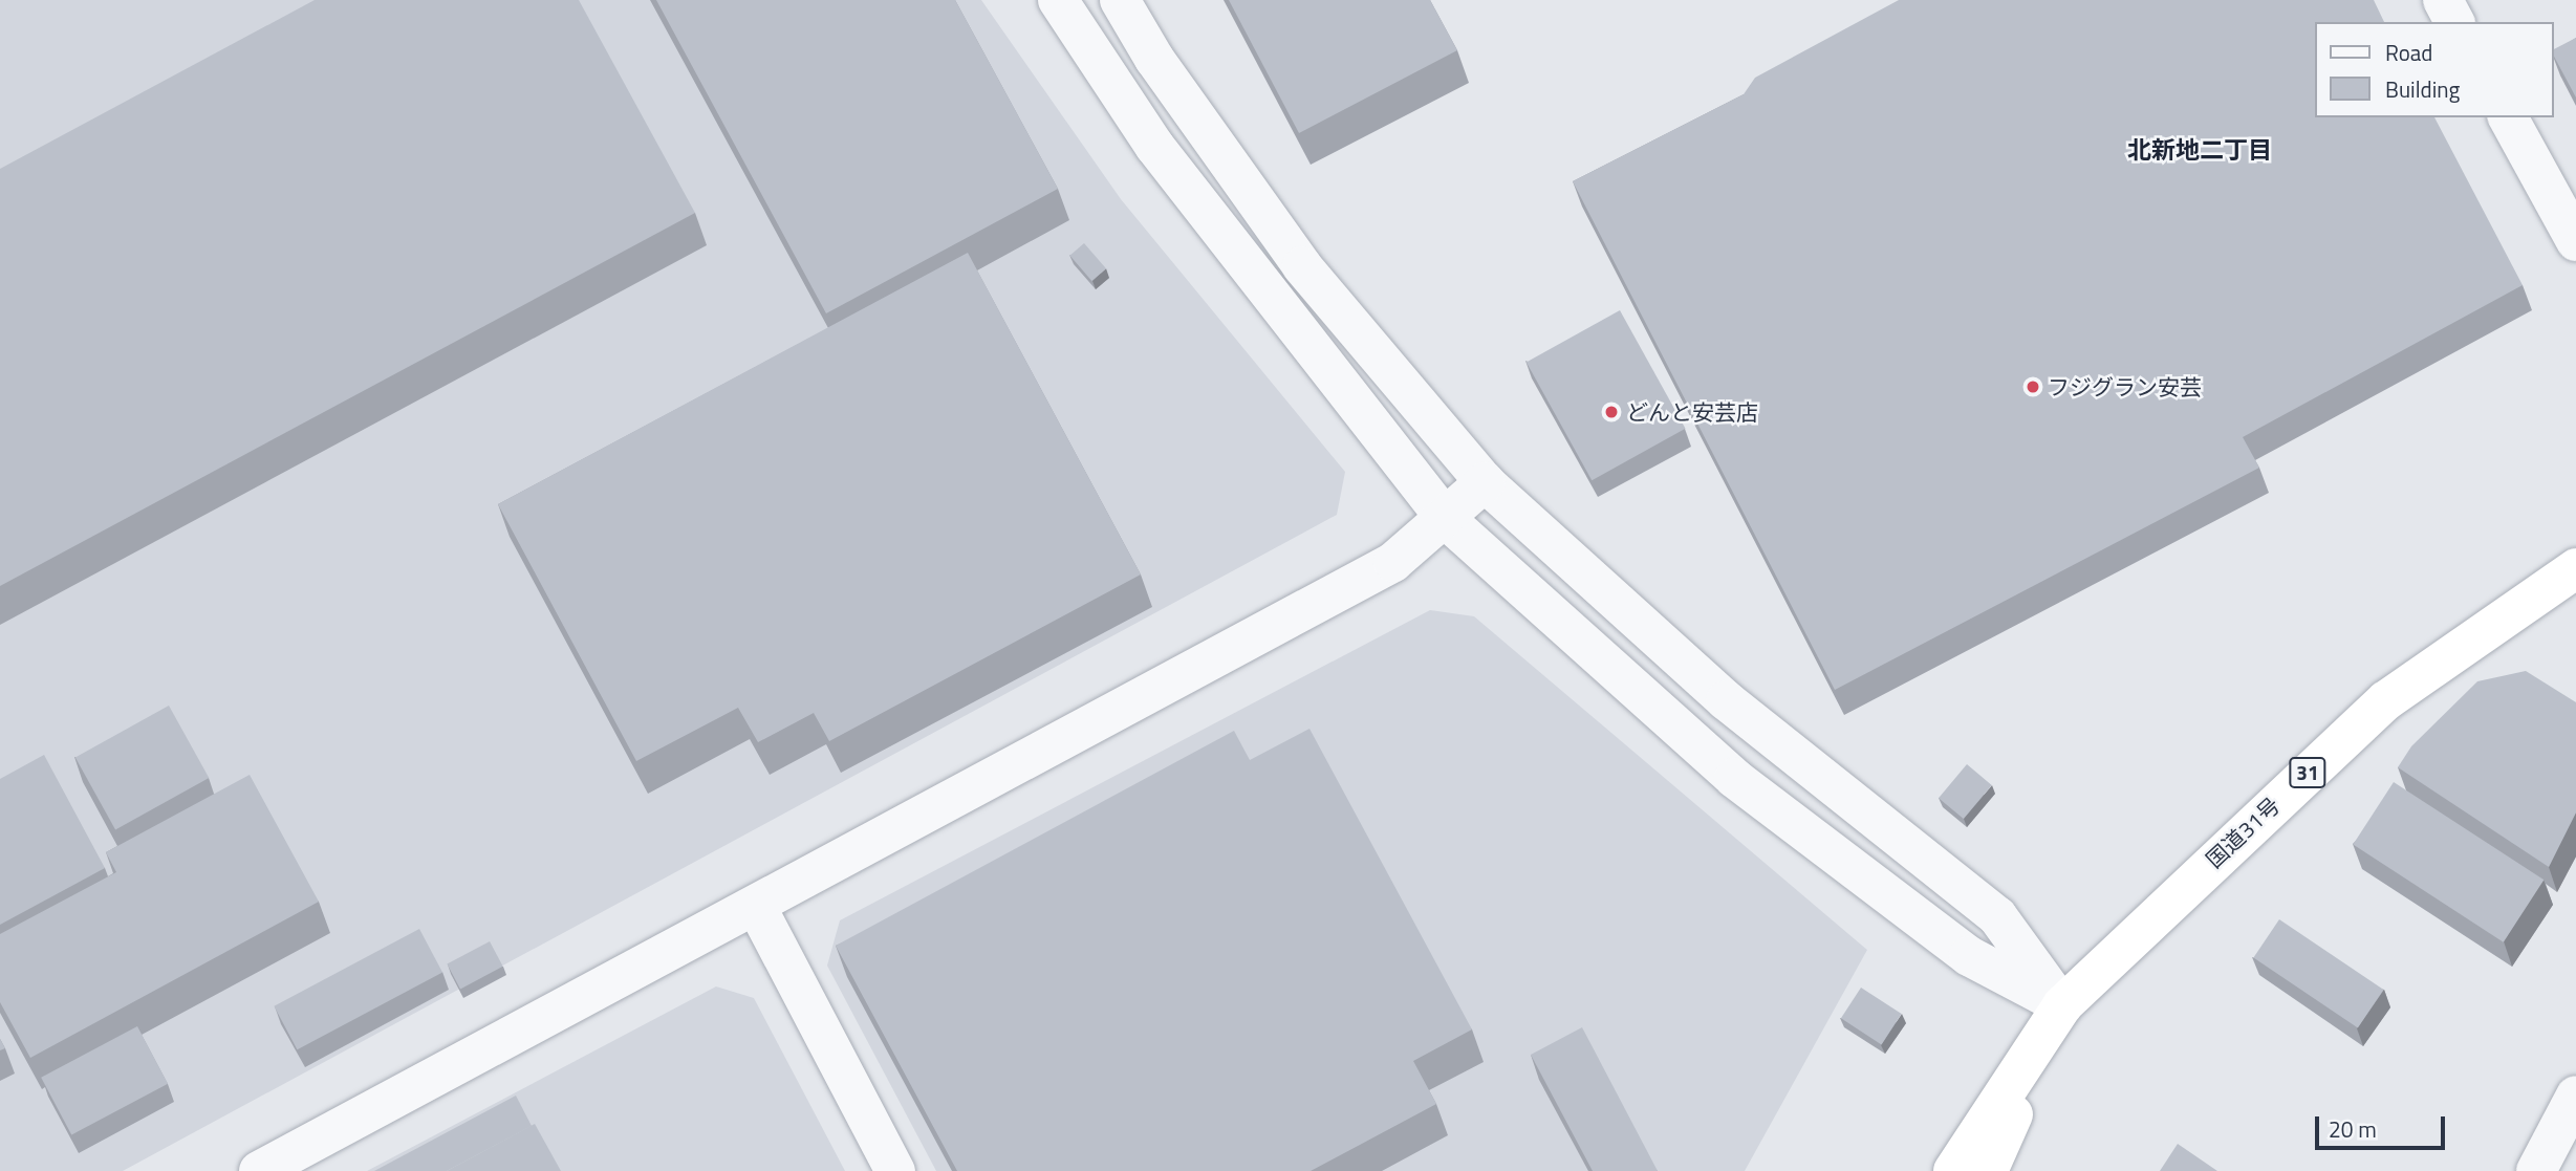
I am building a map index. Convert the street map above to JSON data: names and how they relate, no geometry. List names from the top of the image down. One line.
{"streets":{"highway":["31","国道31号"]},"districts":["北新地二丁目"],"places":["フジグラン安芸","どんと安芸店"],"legend":["Road","Building"],"scale_bar":"20 m"}
